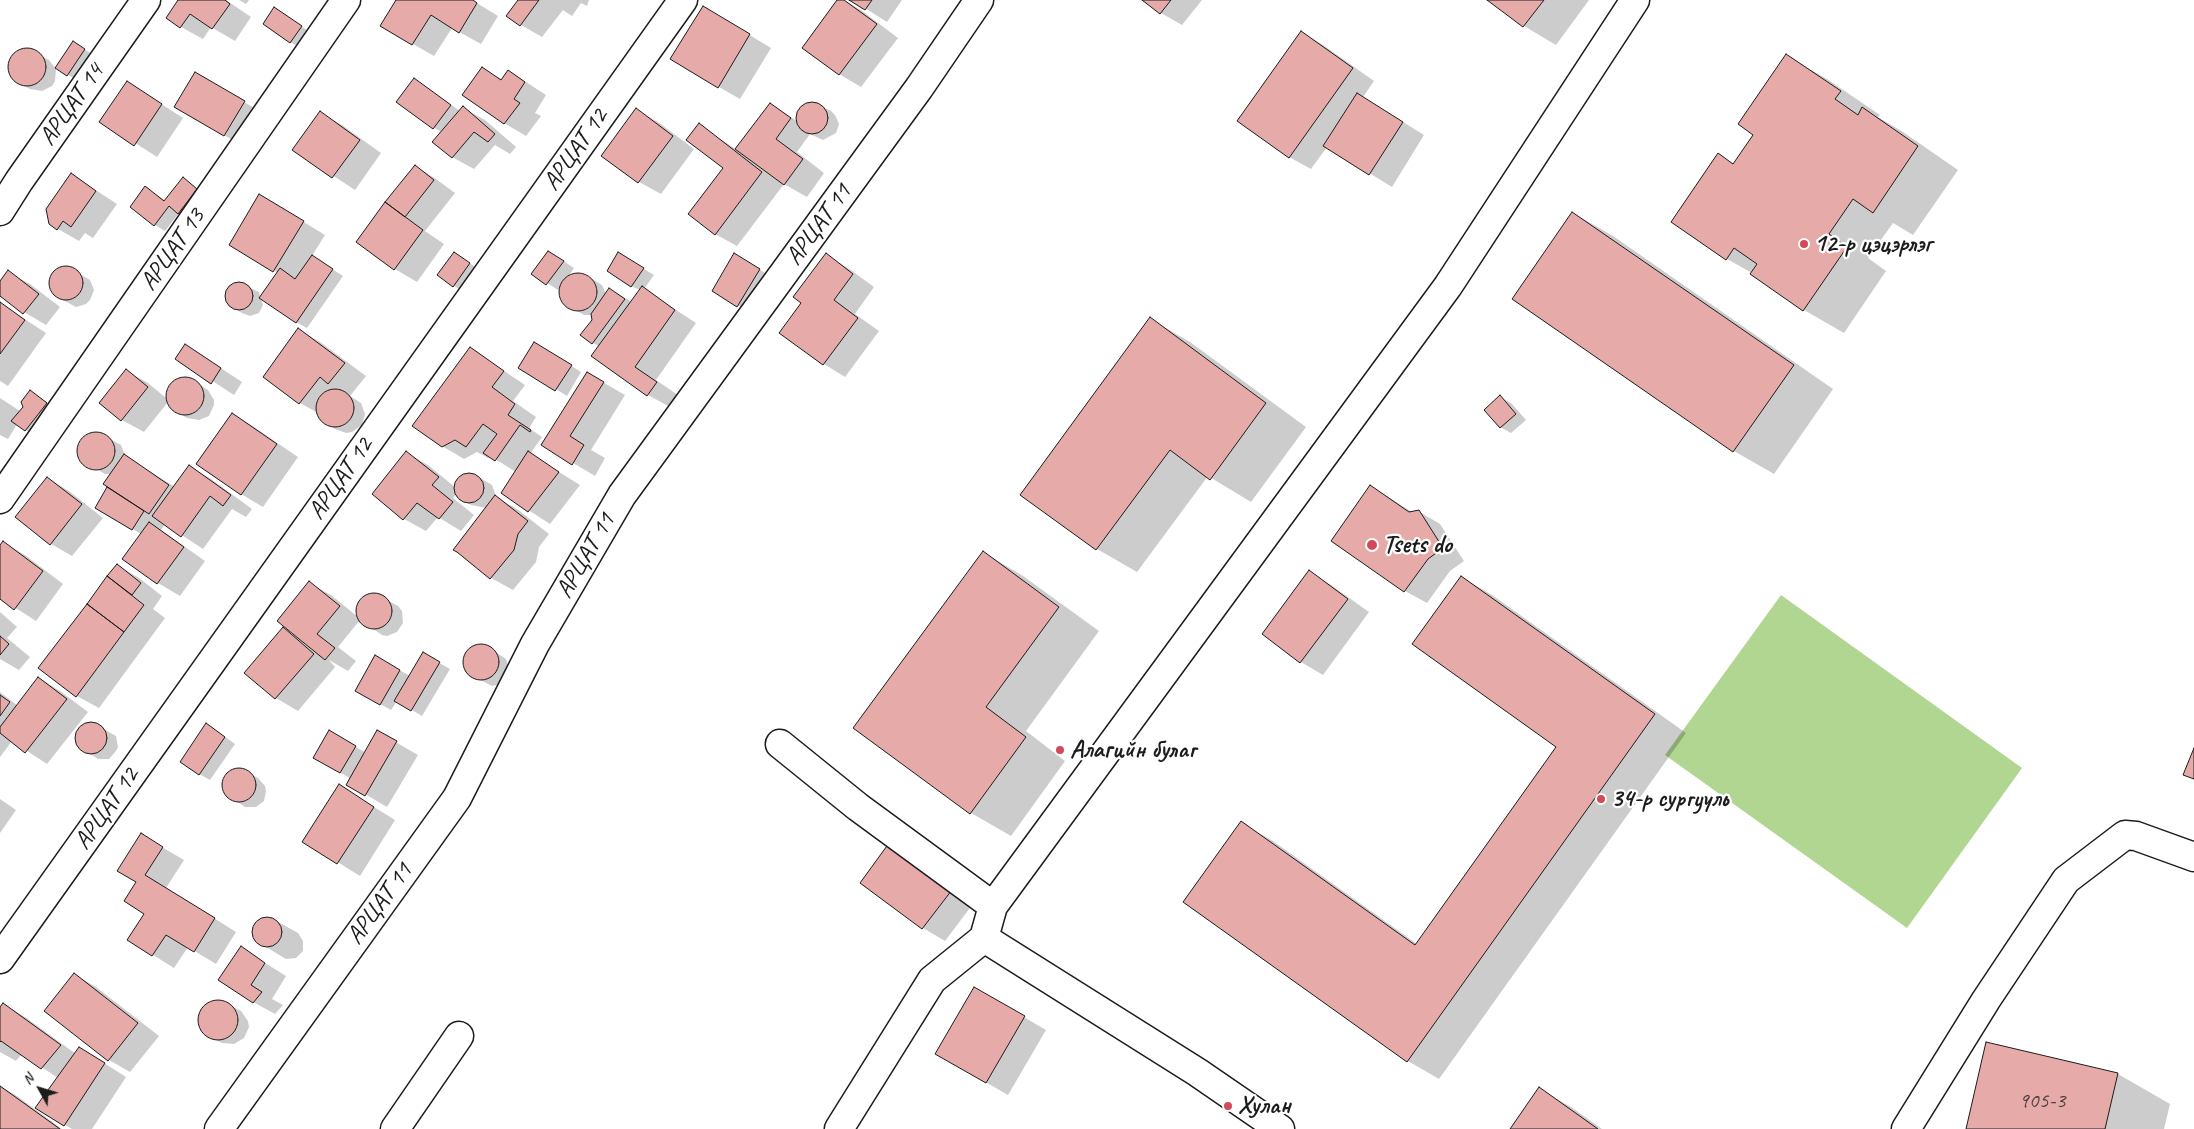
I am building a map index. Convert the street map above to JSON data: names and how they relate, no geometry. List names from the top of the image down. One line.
{"streets":{"street":["АРЦАТ 14","АРЦАТ 12","АРЦАТ 11","АРЦАТ 13"]},"places":["12-р цэцэрлэг","Tsets do","Алагийн булаг","34-р сургууль","Хулан"],"house_numbers":["905-3"],"north":"top left"}
